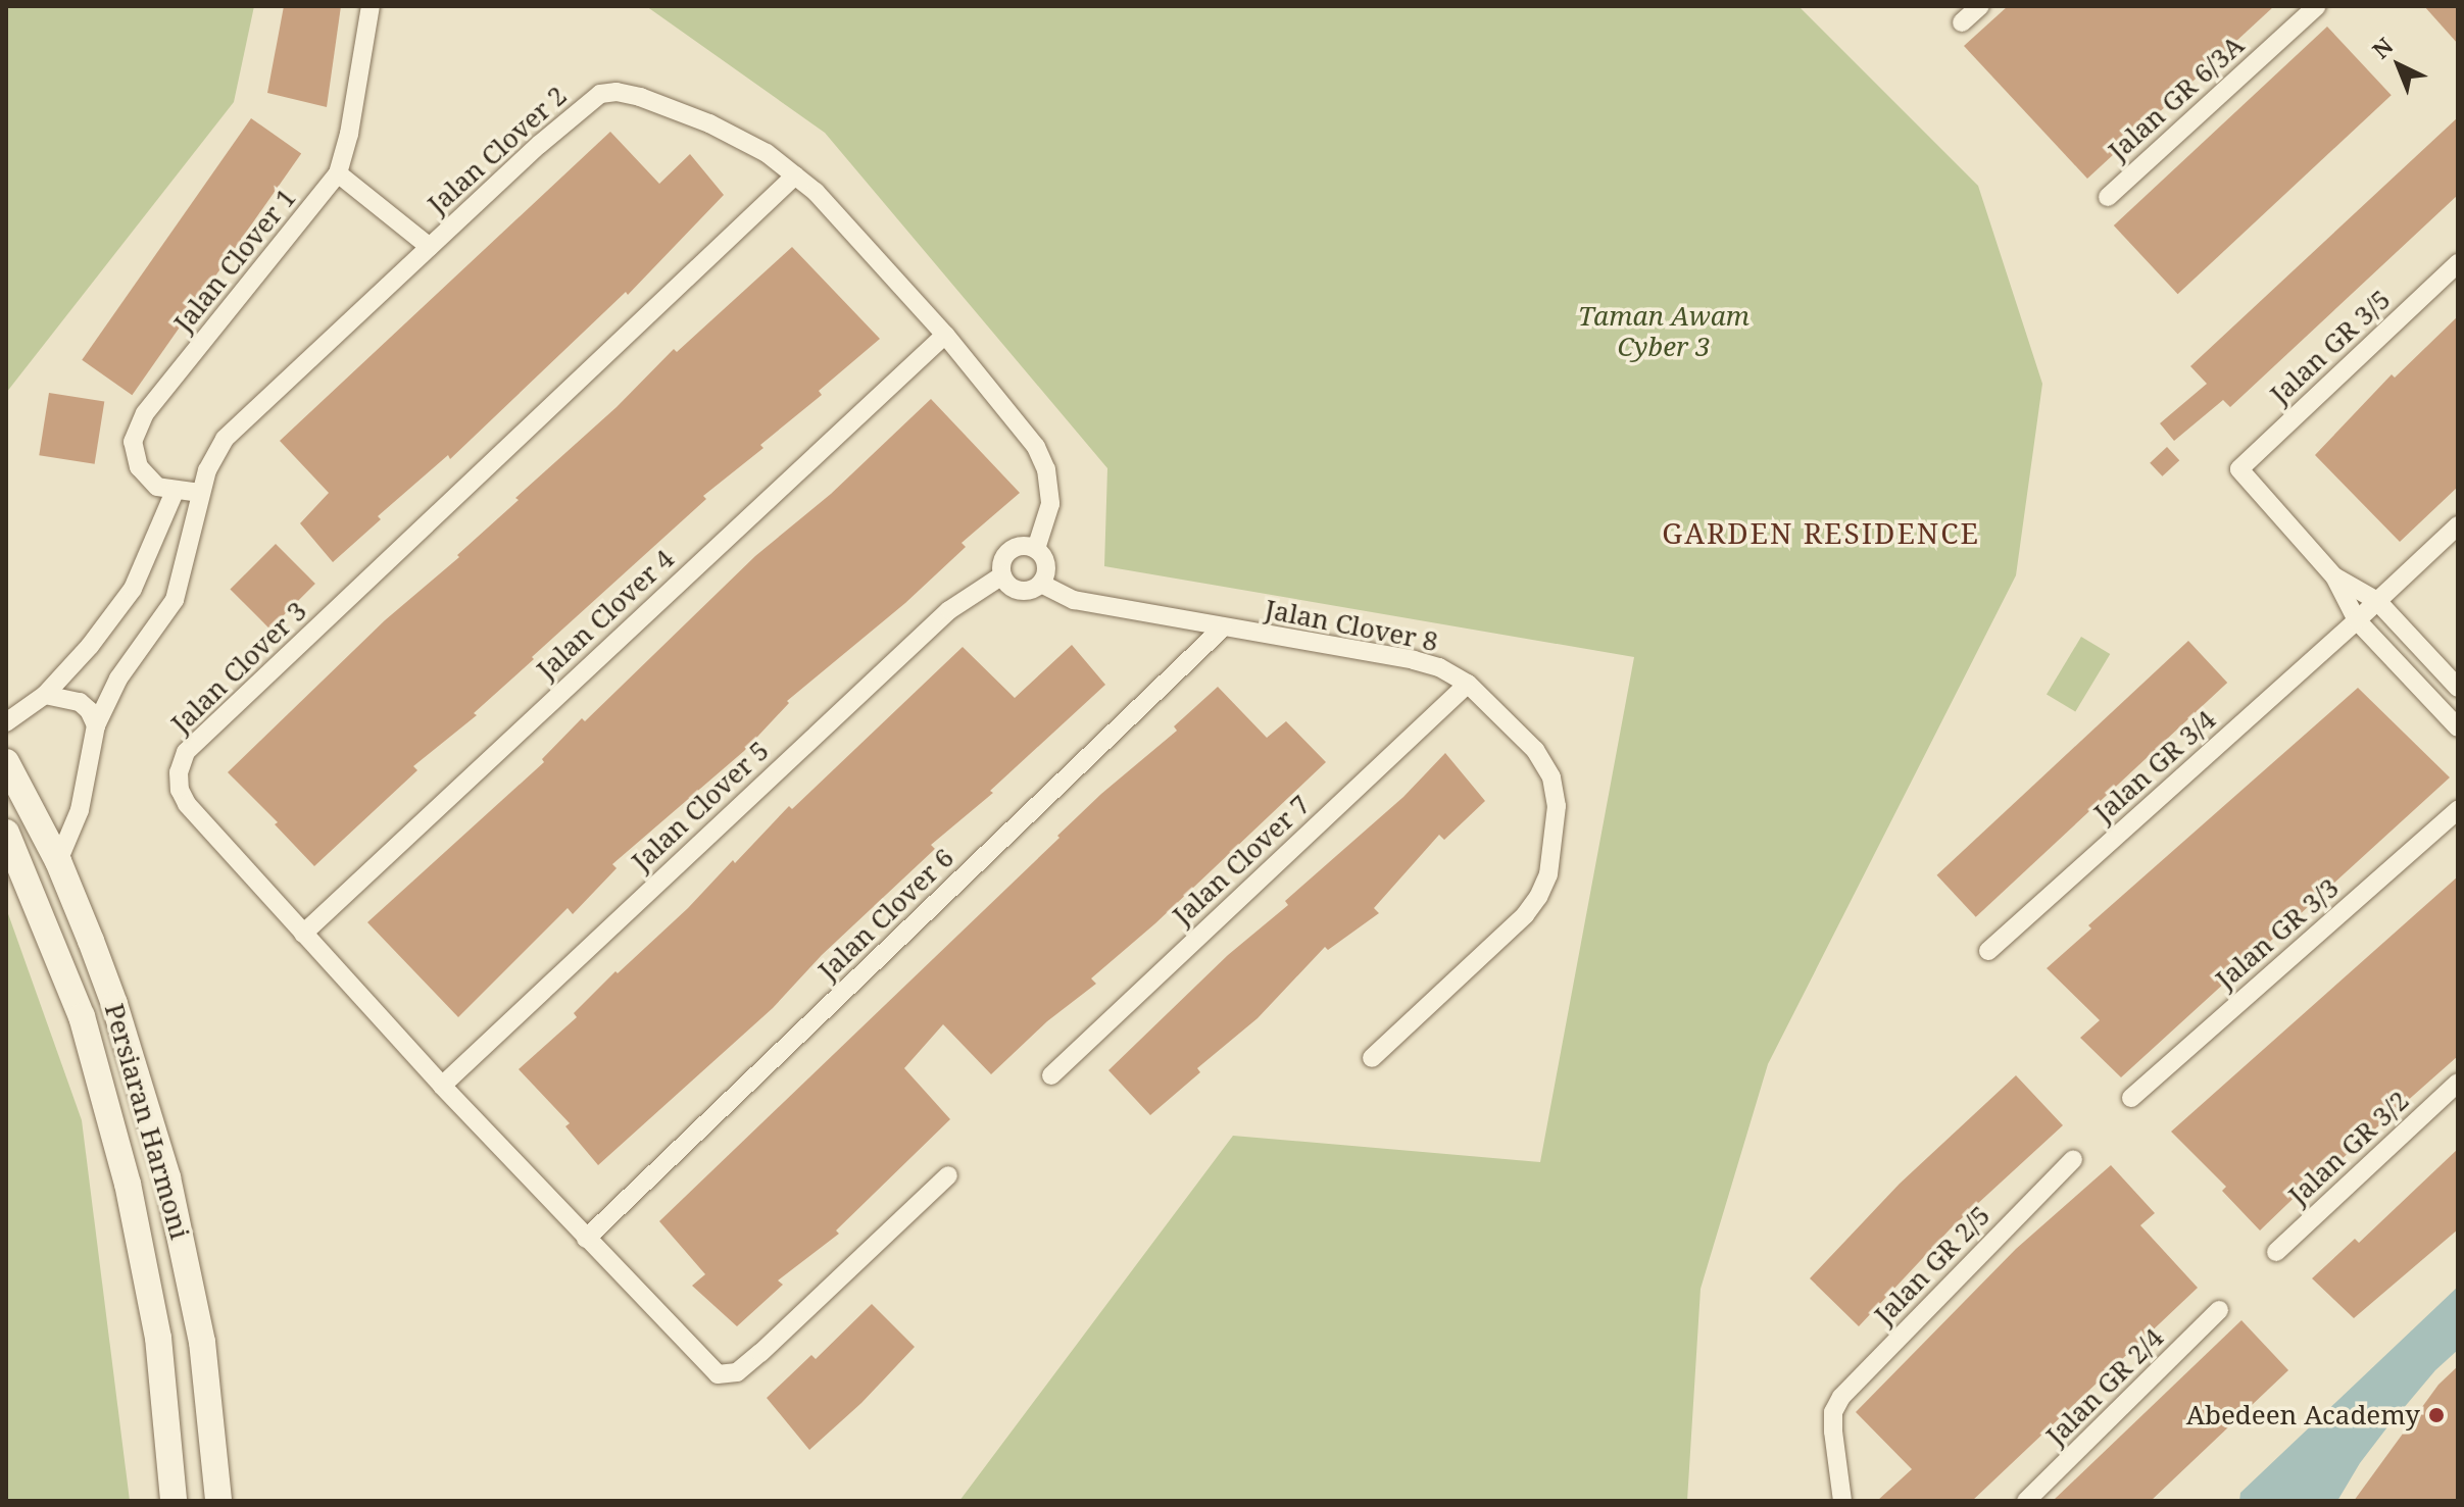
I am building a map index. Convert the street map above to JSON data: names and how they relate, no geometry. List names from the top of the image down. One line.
{"streets":{"street":["Jalan GR 6/3A","Jalan Clover 2","Jalan Clover 1","Jalan GR 3/5","Jalan Clover 4","Jalan Clover 8","Jalan Clover 3","Jalan GR 3/4","Jalan Clover 5","Jalan Clover 7","Jalan Clover 6","Jalan GR 3/3","Persiaran Harmoni","Jalan GR 3/2","Jalan GR 2/5","Jalan GR 2/4"]},"crossings":[["Jalan Clover 2","Jalan Clover 4"],["Jalan Clover 2","Jalan Clover 8"],["Jalan Clover 2","Jalan Clover 3"],["Jalan Clover 2","Jalan Clover 5"],["Jalan Clover 2","Persiaran Harmoni"],["Jalan Clover 4","Jalan Clover 3"],["Jalan Clover 8","Jalan Clover 5"],["Jalan Clover 8","Jalan Clover 7"],["Jalan Clover 8","Jalan Clover 6"],["Jalan Clover 3","Jalan Clover 5"],["Jalan Clover 3","Jalan Clover 6"]],"districts":["GARDEN RESIDENCE"],"parks":["Taman Awam Cyber 3"],"places":["Abedeen Academy"],"north":"top left"}
